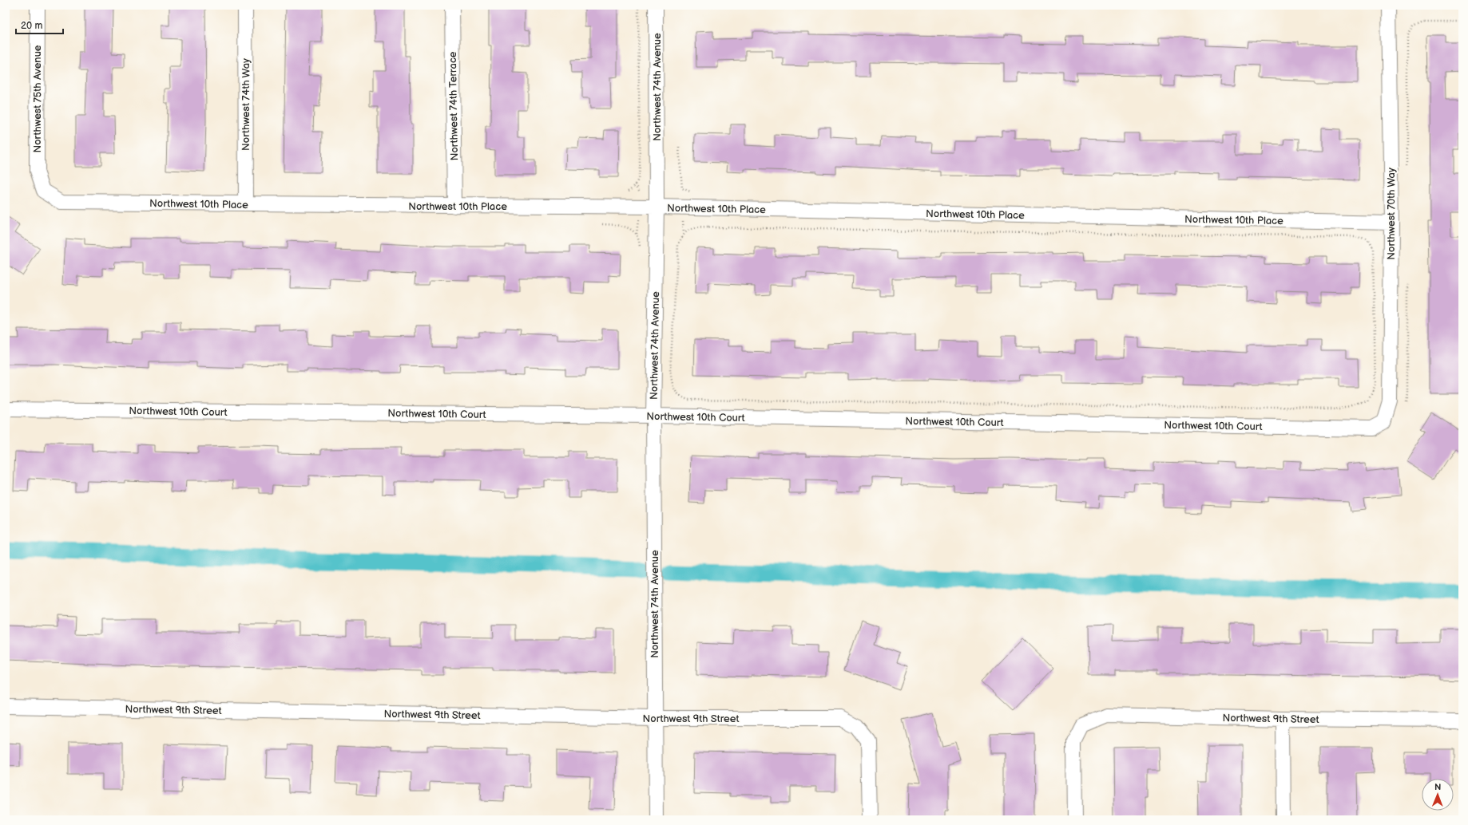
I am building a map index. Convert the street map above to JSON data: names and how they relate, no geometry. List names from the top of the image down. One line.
{"streets":{"street":["Northwest 74th Avenue","Northwest 75th Avenue","Northwest 74th Way","Northwest 74th Terrace","Northwest 10th Place","Northwest 70th Way","Northwest 10th Court","Northwest 9th Street"]},"crossings":[["Northwest 74th Avenue","Northwest 10th Place"],["Northwest 74th Avenue","Northwest 10th Court"],["Northwest 74th Avenue","Northwest 9th Street"],["Northwest 75th Avenue","Northwest 10th Place"],["Northwest 74th Way","Northwest 10th Place"],["Northwest 74th Terrace","Northwest 10th Place"],["Northwest 10th Place","Northwest 70th Way"],["Northwest 70th Way","Northwest 10th Court"]],"scale_bar":"20 m","north":"top"}
